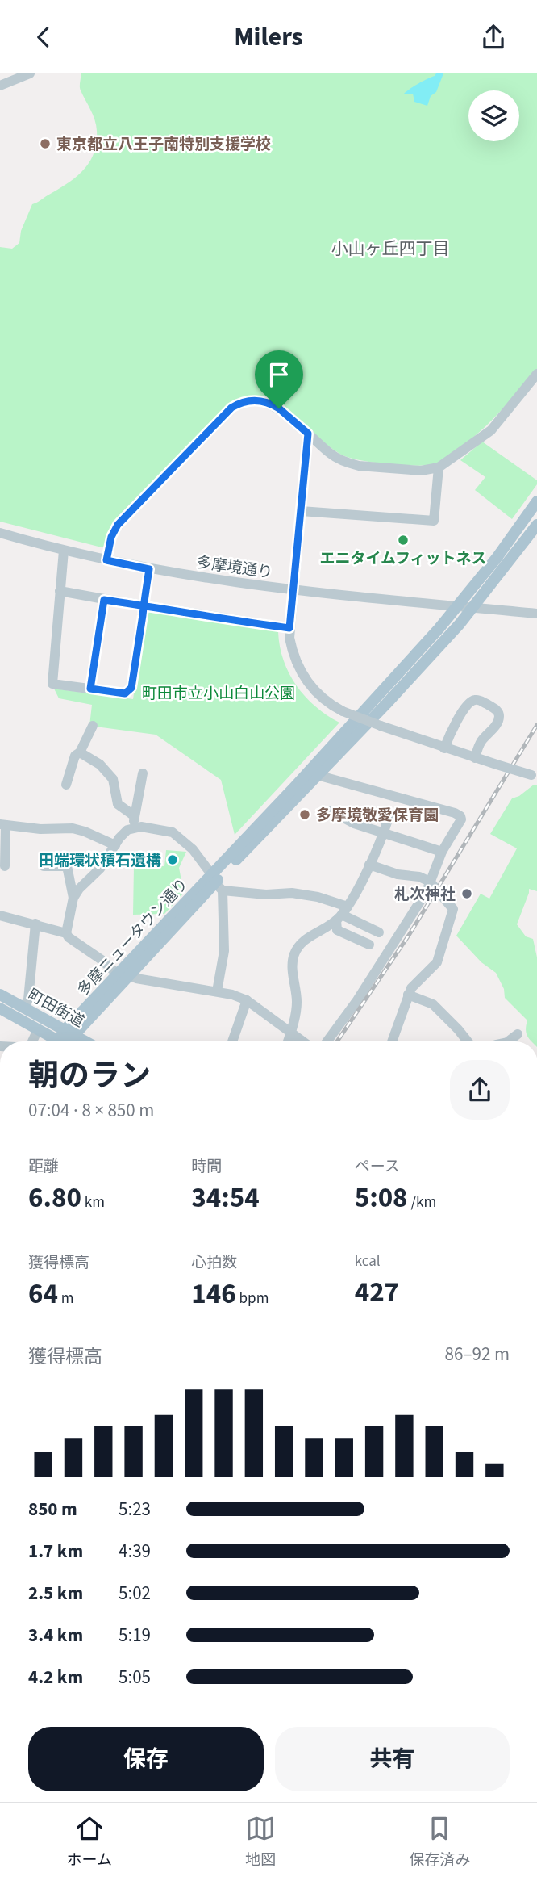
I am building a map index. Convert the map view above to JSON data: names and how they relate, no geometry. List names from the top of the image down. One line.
{"streets":{"main road":["多摩ニュータウン通り","町田街道"],"street":["多摩境通り"]},"crossings":[["多摩境通り","多摩ニュータウン通り"],["多摩ニュータウン通り","町田街道"]],"districts":["小山ヶ丘四丁目"],"parks":["町田市立小山白山公園"],"places":["東京都立八王子南特別支援学校","エニタイムフィットネス","多摩境敬愛保育園","田端環状積石遺構","札次神社"],"page":{"header":"Milers","heading":["朝のラン","07:04 · 8 × 850 m"],"stats":[["距離","6.80 km"],["時間","34:54"],["ペース","5:08 /km"],["獲得標高","64 m"],["心拍数","146 bpm"],["kcal","427"]],"chart":["獲得標高","86–92 m"],"list":[{"name":"850 m","note":"5:23"},{"name":"1.7 km","note":"4:39"},{"name":"2.5 km","note":"5:02"},{"name":"3.4 km","note":"5:19"},{"name":"4.2 km","note":"5:05"}],"buttons":["保存","共有"],"tabs":["ホーム","地図","保存済み"]}}
